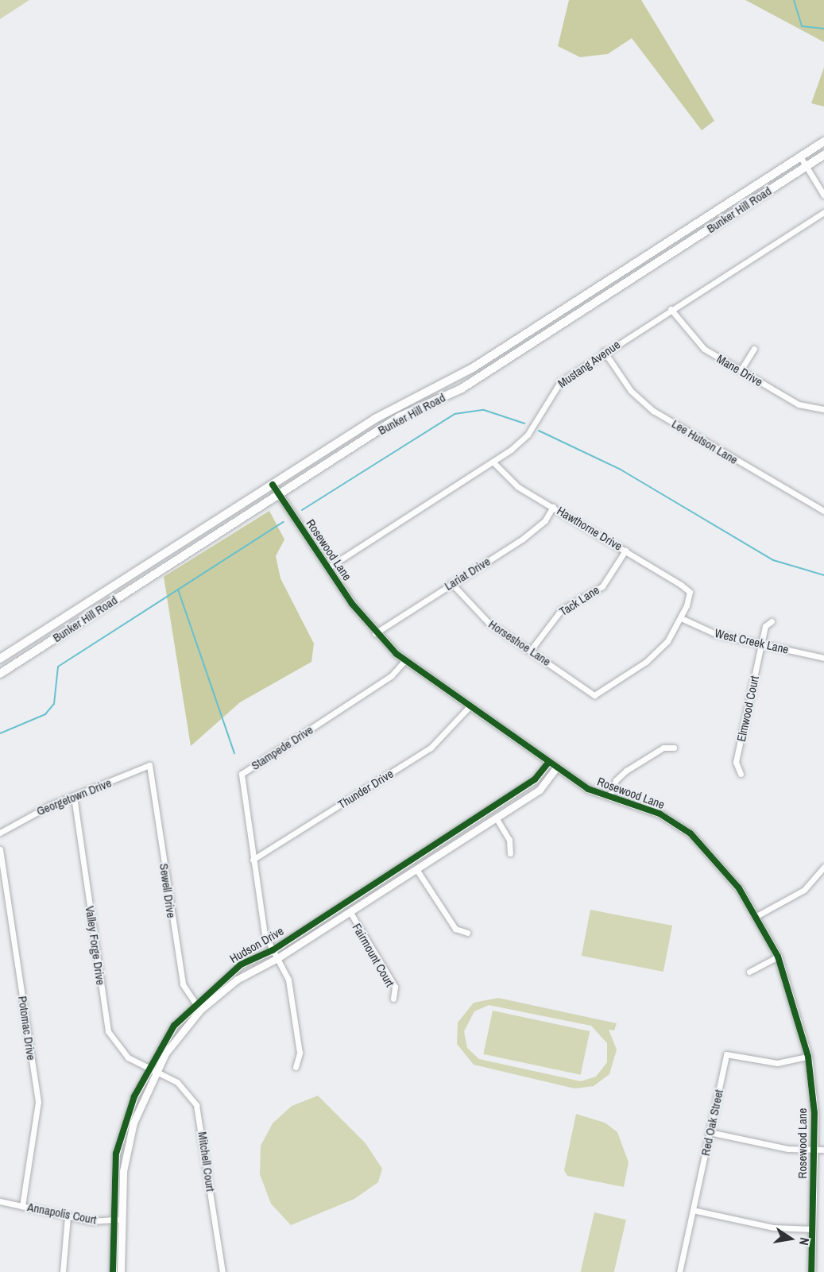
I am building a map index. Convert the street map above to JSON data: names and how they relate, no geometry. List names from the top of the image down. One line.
{"streets":{"main road":["Bunker Hill Road"],"street":["Mustang Avenue","Mane Drive","Lee Hutson Lane","Hawthorne Drive","Rosewood Lane","Lariat Drive","Tack Lane","West Creek Lane","Horseshoe Lane","Elmwood Court","Stampede Drive","Thunder Drive","Georgetown Drive","Sewell Drive","Hudson Drive","Valley Forge Drive","Fairmount Court","Potomac Drive","Red Oak Street","Mitchell Court","Annapolis Court"]},"crossings":[["Bunker Hill Road","Rosewood Lane"],["Mustang Avenue","Mane Drive"],["Mustang Avenue","Lee Hutson Lane"],["Mustang Avenue","Hawthorne Drive"],["Mustang Avenue","Rosewood Lane"],["Hawthorne Drive","Lariat Drive"],["Hawthorne Drive","Tack Lane"],["Hawthorne Drive","West Creek Lane"],["Hawthorne Drive","Horseshoe Lane"],["Rosewood Lane","Lariat Drive"],["Rosewood Lane","Stampede Drive"],["Rosewood Lane","Thunder Drive"],["Rosewood Lane","Hudson Drive"],["Rosewood Lane","Red Oak Street"],["Lariat Drive","Horseshoe Lane"],["Tack Lane","Horseshoe Lane"],["West Creek Lane","Horseshoe Lane"],["West Creek Lane","Elmwood Court"],["Stampede Drive","Thunder Drive"],["Stampede Drive","Hudson Drive"],["Georgetown Drive","Sewell Drive"],["Georgetown Drive","Valley Forge Drive"],["Sewell Drive","Hudson Drive"],["Hudson Drive","Valley Forge Drive"],["Hudson Drive","Fairmount Court"],["Hudson Drive","Mitchell Court"],["Hudson Drive","Annapolis Court"],["Valley Forge Drive","Mitchell Court"],["Potomac Drive","Annapolis Court"]],"north":"right"}
